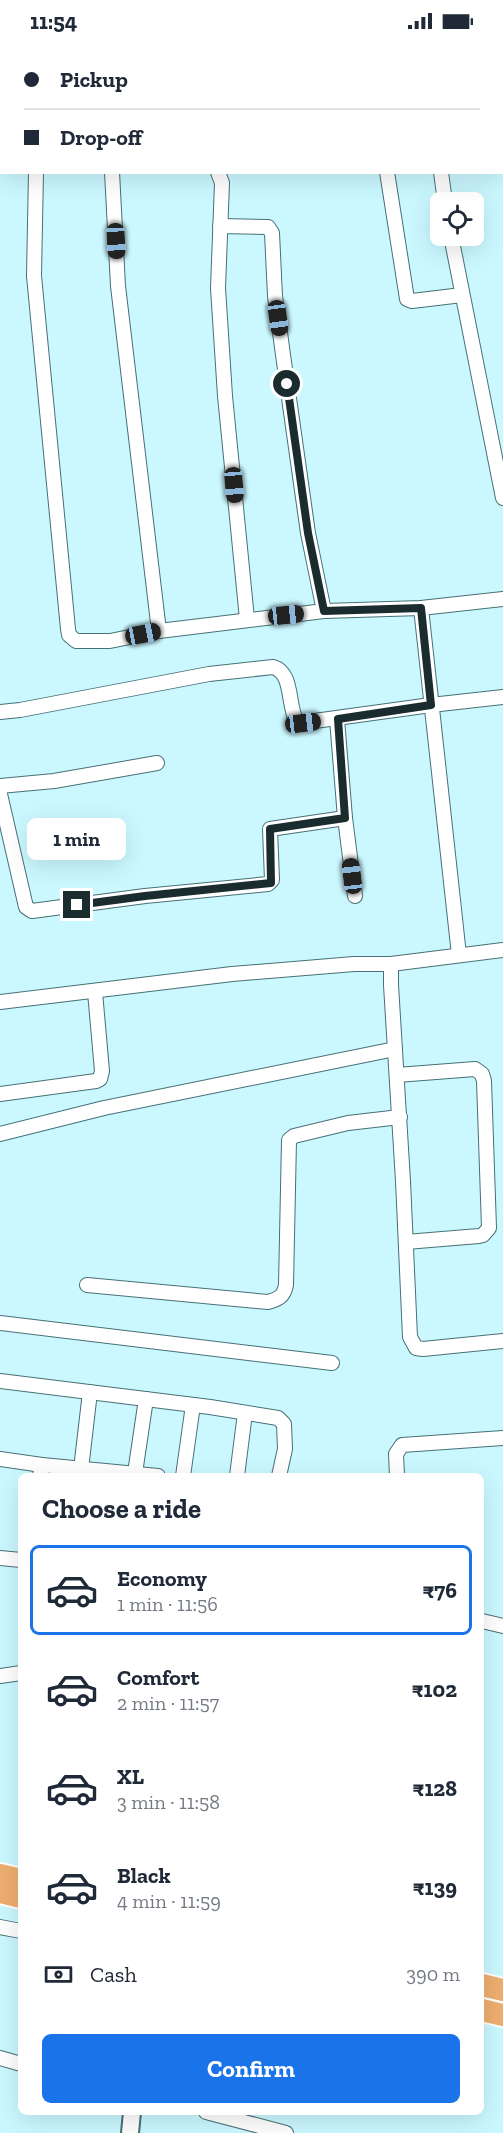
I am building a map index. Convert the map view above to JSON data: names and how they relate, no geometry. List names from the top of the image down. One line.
{"page":{"status":"11:54","banner":["Pickup","Drop-off"],"bubble":"1 min","heading":"Choose a ride","list":[{"name":"Economy","note":"1 min · 11:56","value":"₹76"},{"name":"Comfort","note":"2 min · 11:57","value":"₹102"},{"name":"XL","note":"3 min · 11:58","value":"₹128"},{"name":"Black","note":"4 min · 11:59","value":"₹139"}],"pay":["Cash","390 m"],"buttons":"Confirm"}}
